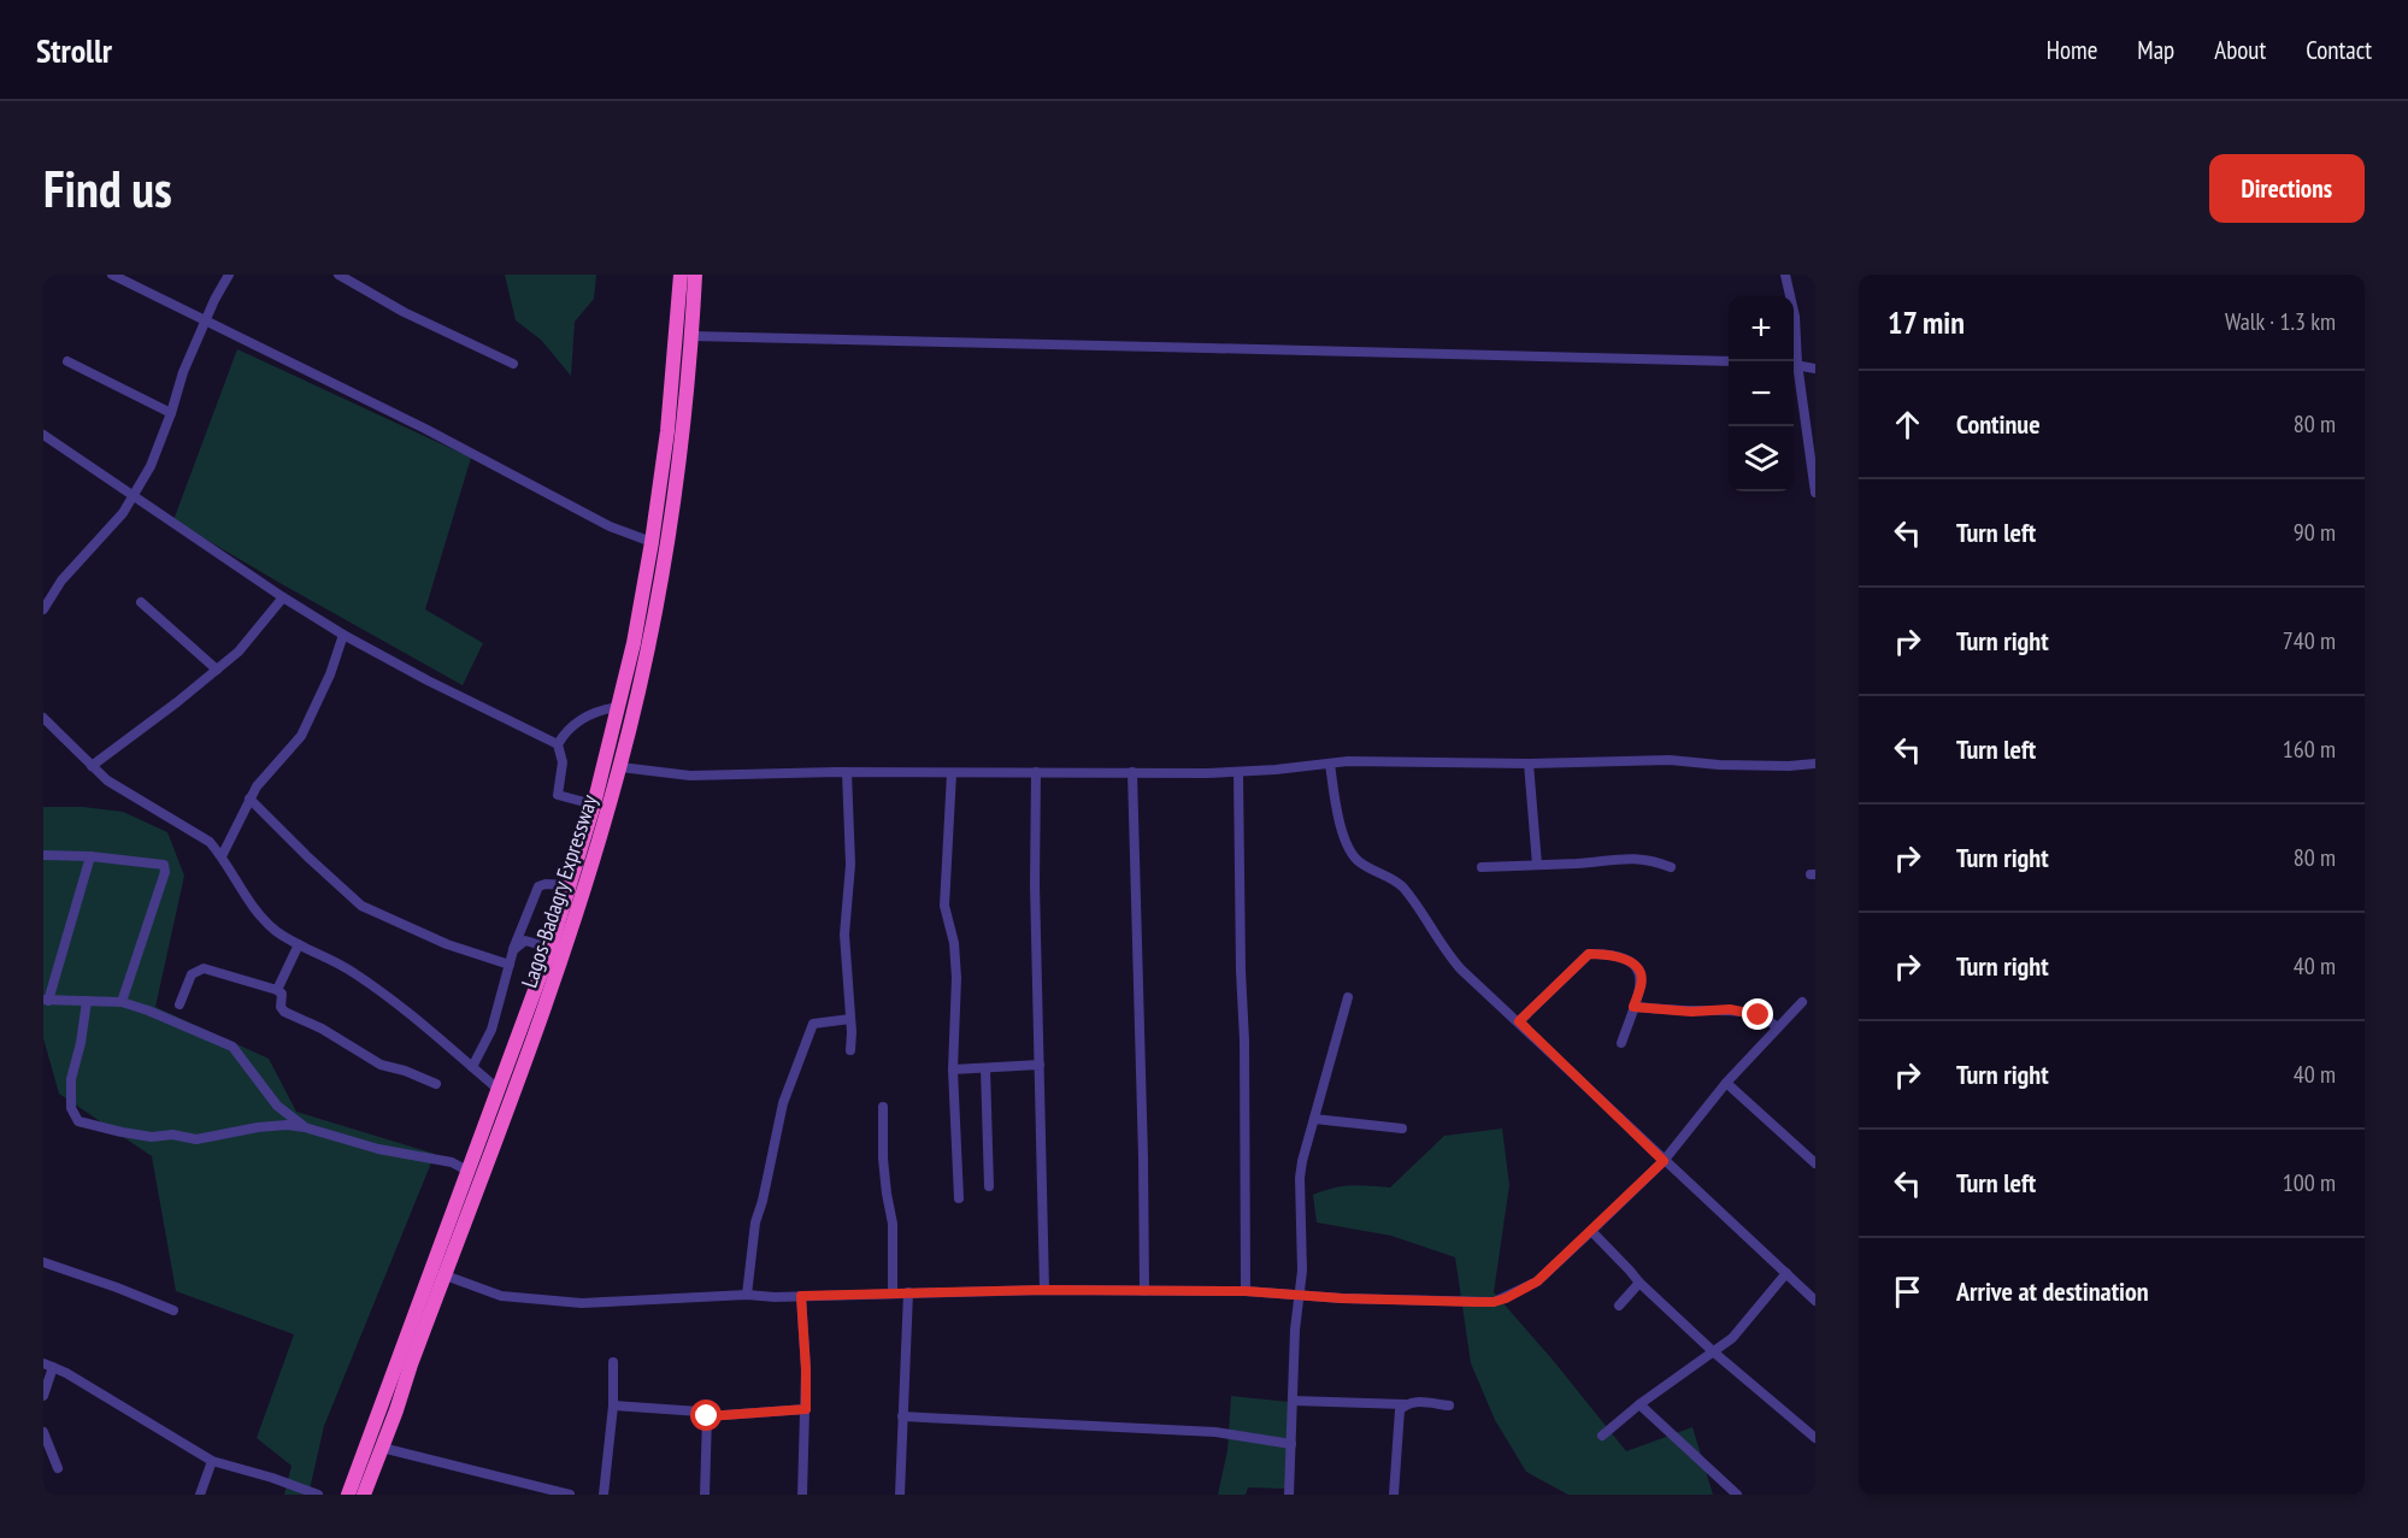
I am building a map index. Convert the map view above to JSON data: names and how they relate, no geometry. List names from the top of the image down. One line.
{"streets":{"highway":["Lagos-Badagry Expressway"]},"page":{"header":"Strollr","nav":["Home","Map","About","Contact"],"buttons":"Directions","title":"Find us","heading":["17 min","Walk · 1.3 km"],"map_buttons":["+","−"],"list":[["Continue","80 m"],["Turn left","90 m"],["Turn right","740 m"],["Turn left","160 m"],["Turn right","80 m"],["Turn right","40 m"],["Turn right","40 m"],["Turn left","100 m"],"Arrive at destination"]}}
